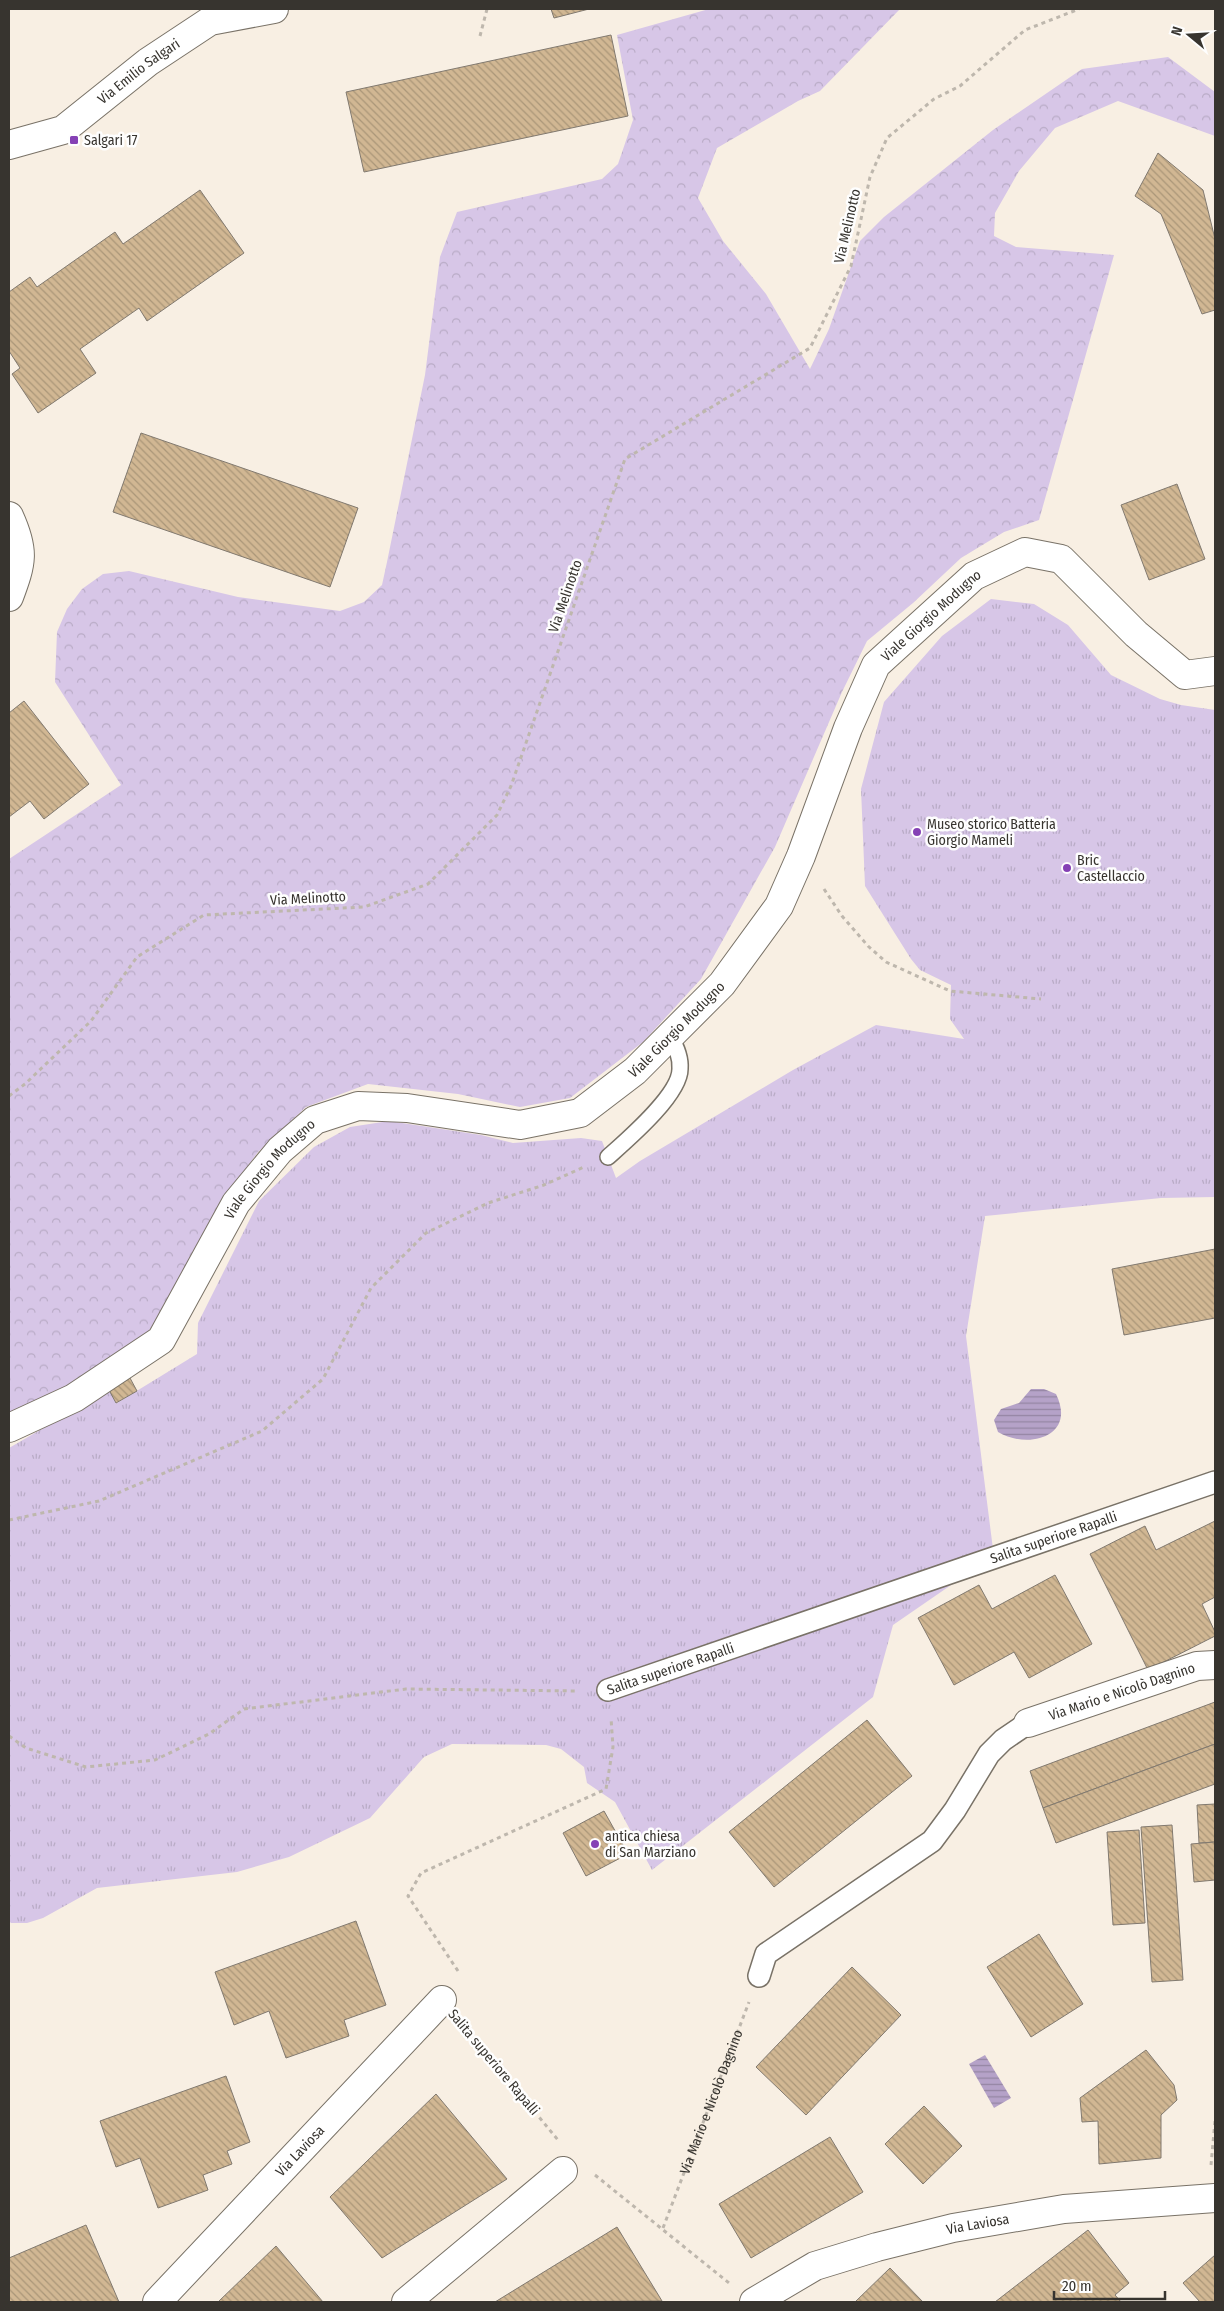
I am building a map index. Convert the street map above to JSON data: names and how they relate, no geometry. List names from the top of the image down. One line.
{"streets":{"street":["Via Emilio Salgari","Viale Giorgio Modugno","Salita superiore Rapalli","Via Mario e Nicolò Dagnino","Via Laviosa"],"path":["Via Melinotto"]},"crossings":[["Salita superiore Rapalli","Via Mario e Nicolò Dagnino"],["Salita superiore Rapalli","Via Laviosa"]],"places":{"transit":["Salgari 17"],"other":["Museo storico Batteria Giorgio Mameli","Bric Castellaccio","antica chiesa di San Marziano"]},"scale_bar":"20 m","north":"left"}
